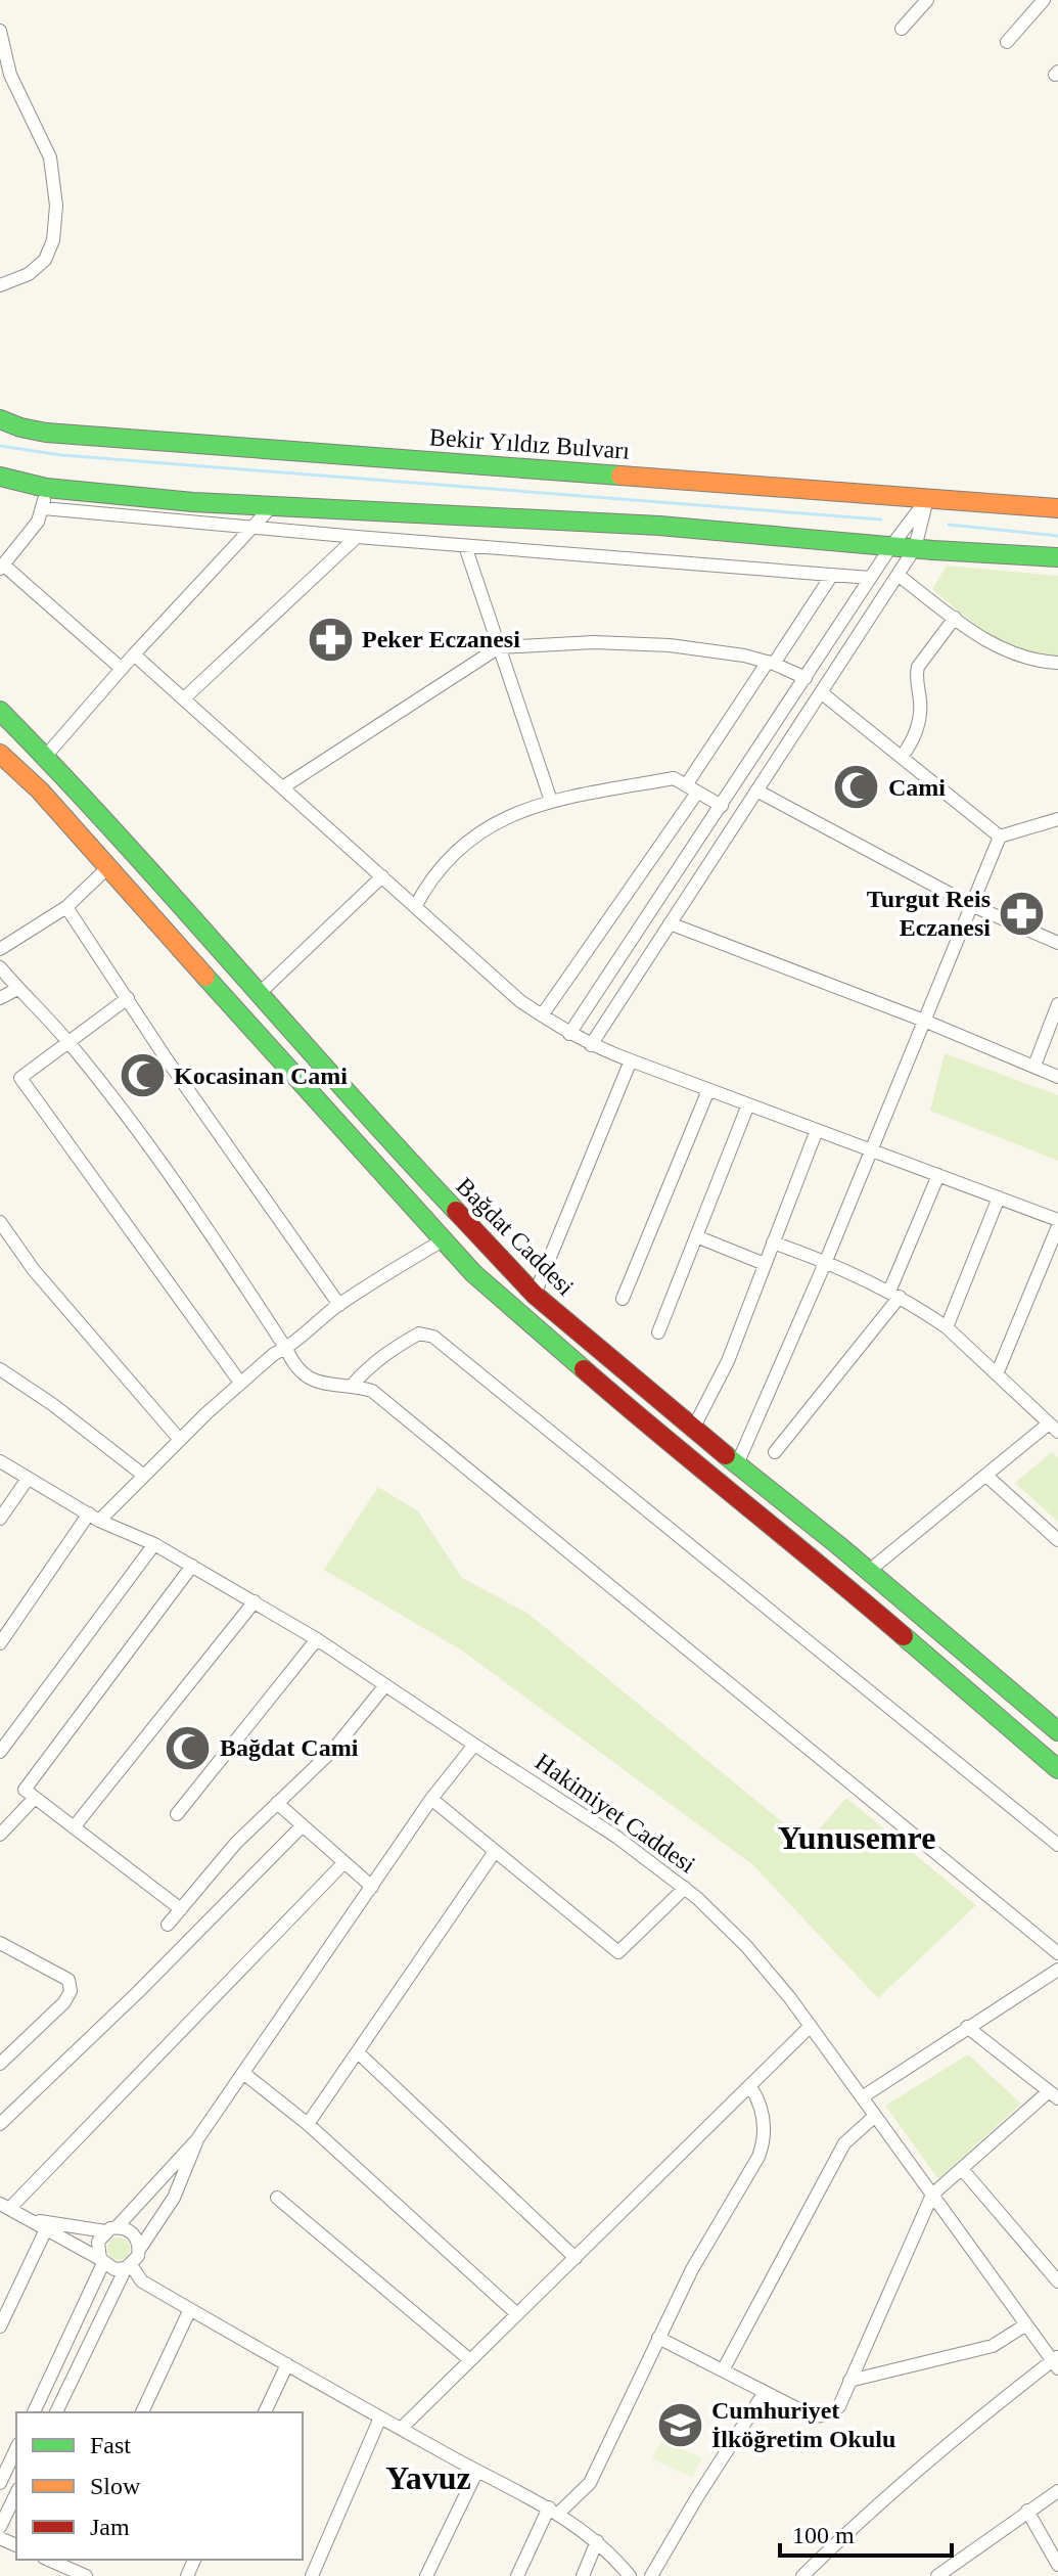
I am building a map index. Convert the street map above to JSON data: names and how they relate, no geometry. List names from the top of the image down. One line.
{"streets":{"main road":["Bekir Yıldız Bulvarı","Bağdat Caddesi"],"street":["Hakimiyet Caddesi"]},"districts":["Yunusemre","Yavuz"],"places":{"pharmacy":["Peker Eczanesi","Turgut Reis Eczanesi"],"mosque":["Cami","Kocasinan Cami","Bağdat Cami"],"school or university":["Cumhuriyet İlköğretim Okulu"]},"legend":["Fast","Slow","Jam"],"scale_bar":"100 m"}
